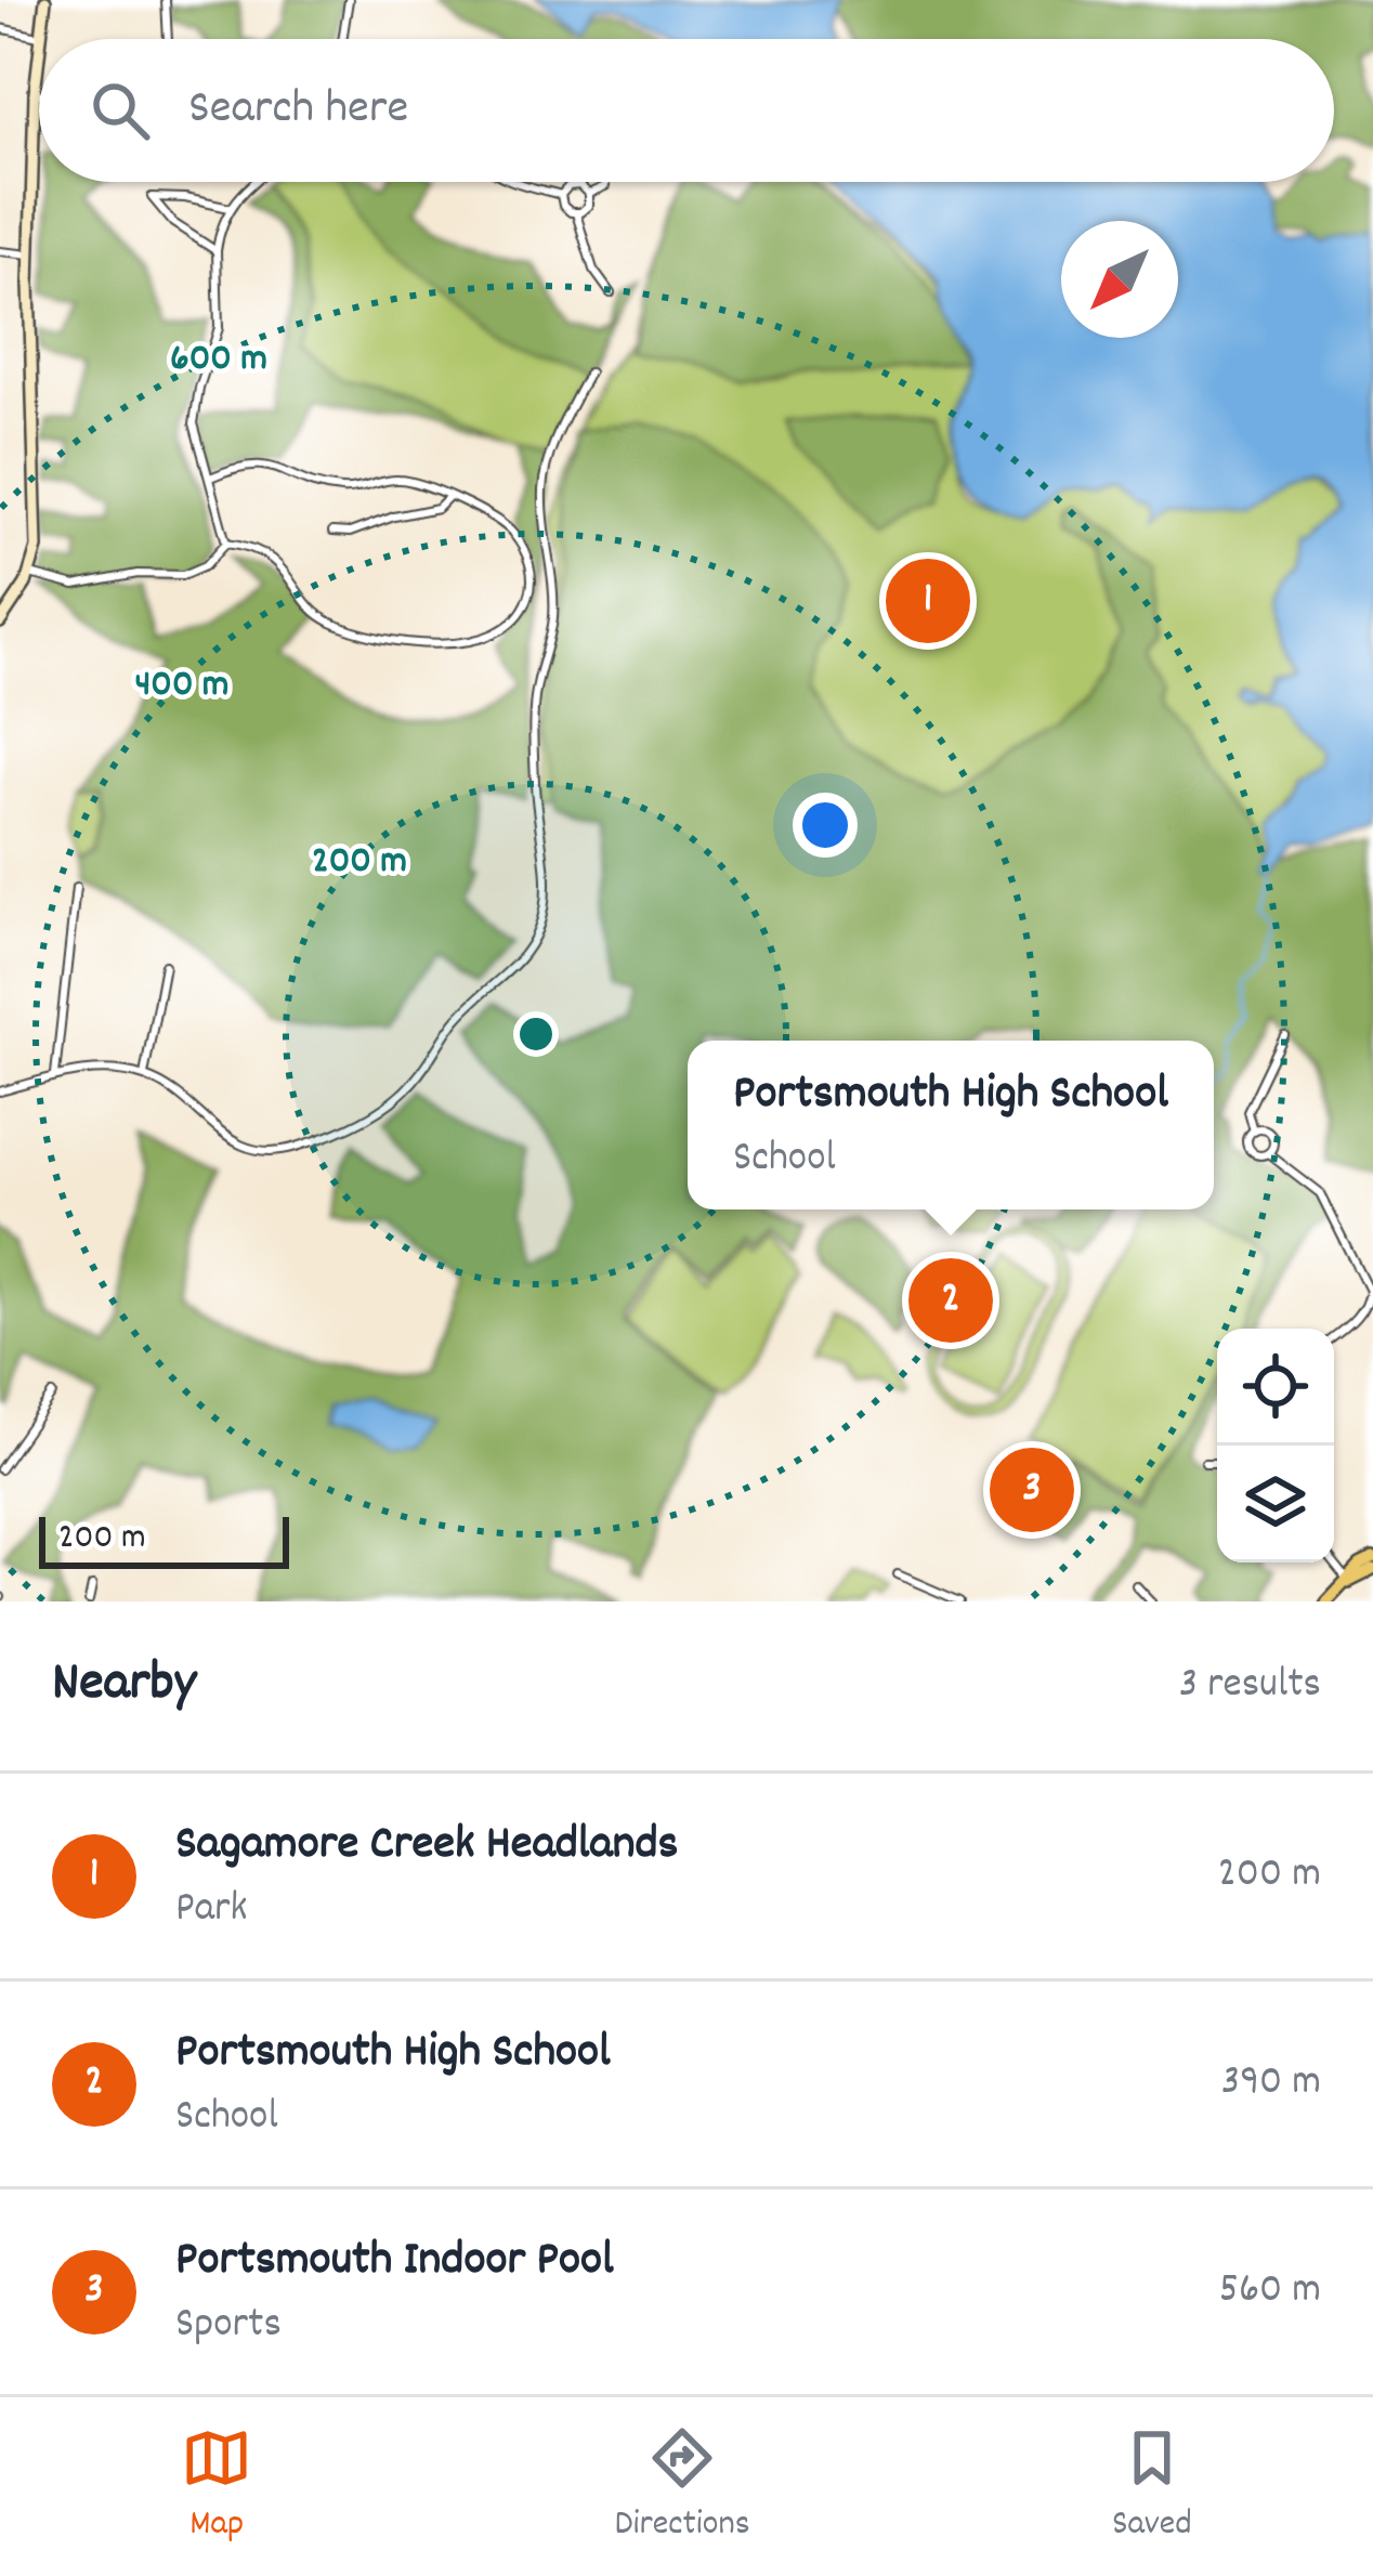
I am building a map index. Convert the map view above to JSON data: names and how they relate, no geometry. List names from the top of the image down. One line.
{"scale_bar":"200 m","north":"bottom left","page":{"search":"Search here","pins":["1","2","3"],"popup":["Portsmouth High School","School"],"scale":"200 m","heading":["Nearby","3 results"],"list":[{"mark":"1","name":"Sagamore Creek Headlands","note":"Park","value":"200 m"},{"mark":"2","name":"Portsmouth High School","note":"School","value":"390 m"},{"mark":"3","name":"Portsmouth Indoor Pool","note":"Sports","value":"560 m"}],"nav":["Map","Directions","Saved"]},"rings":["600 m","400 m","200 m"]}
